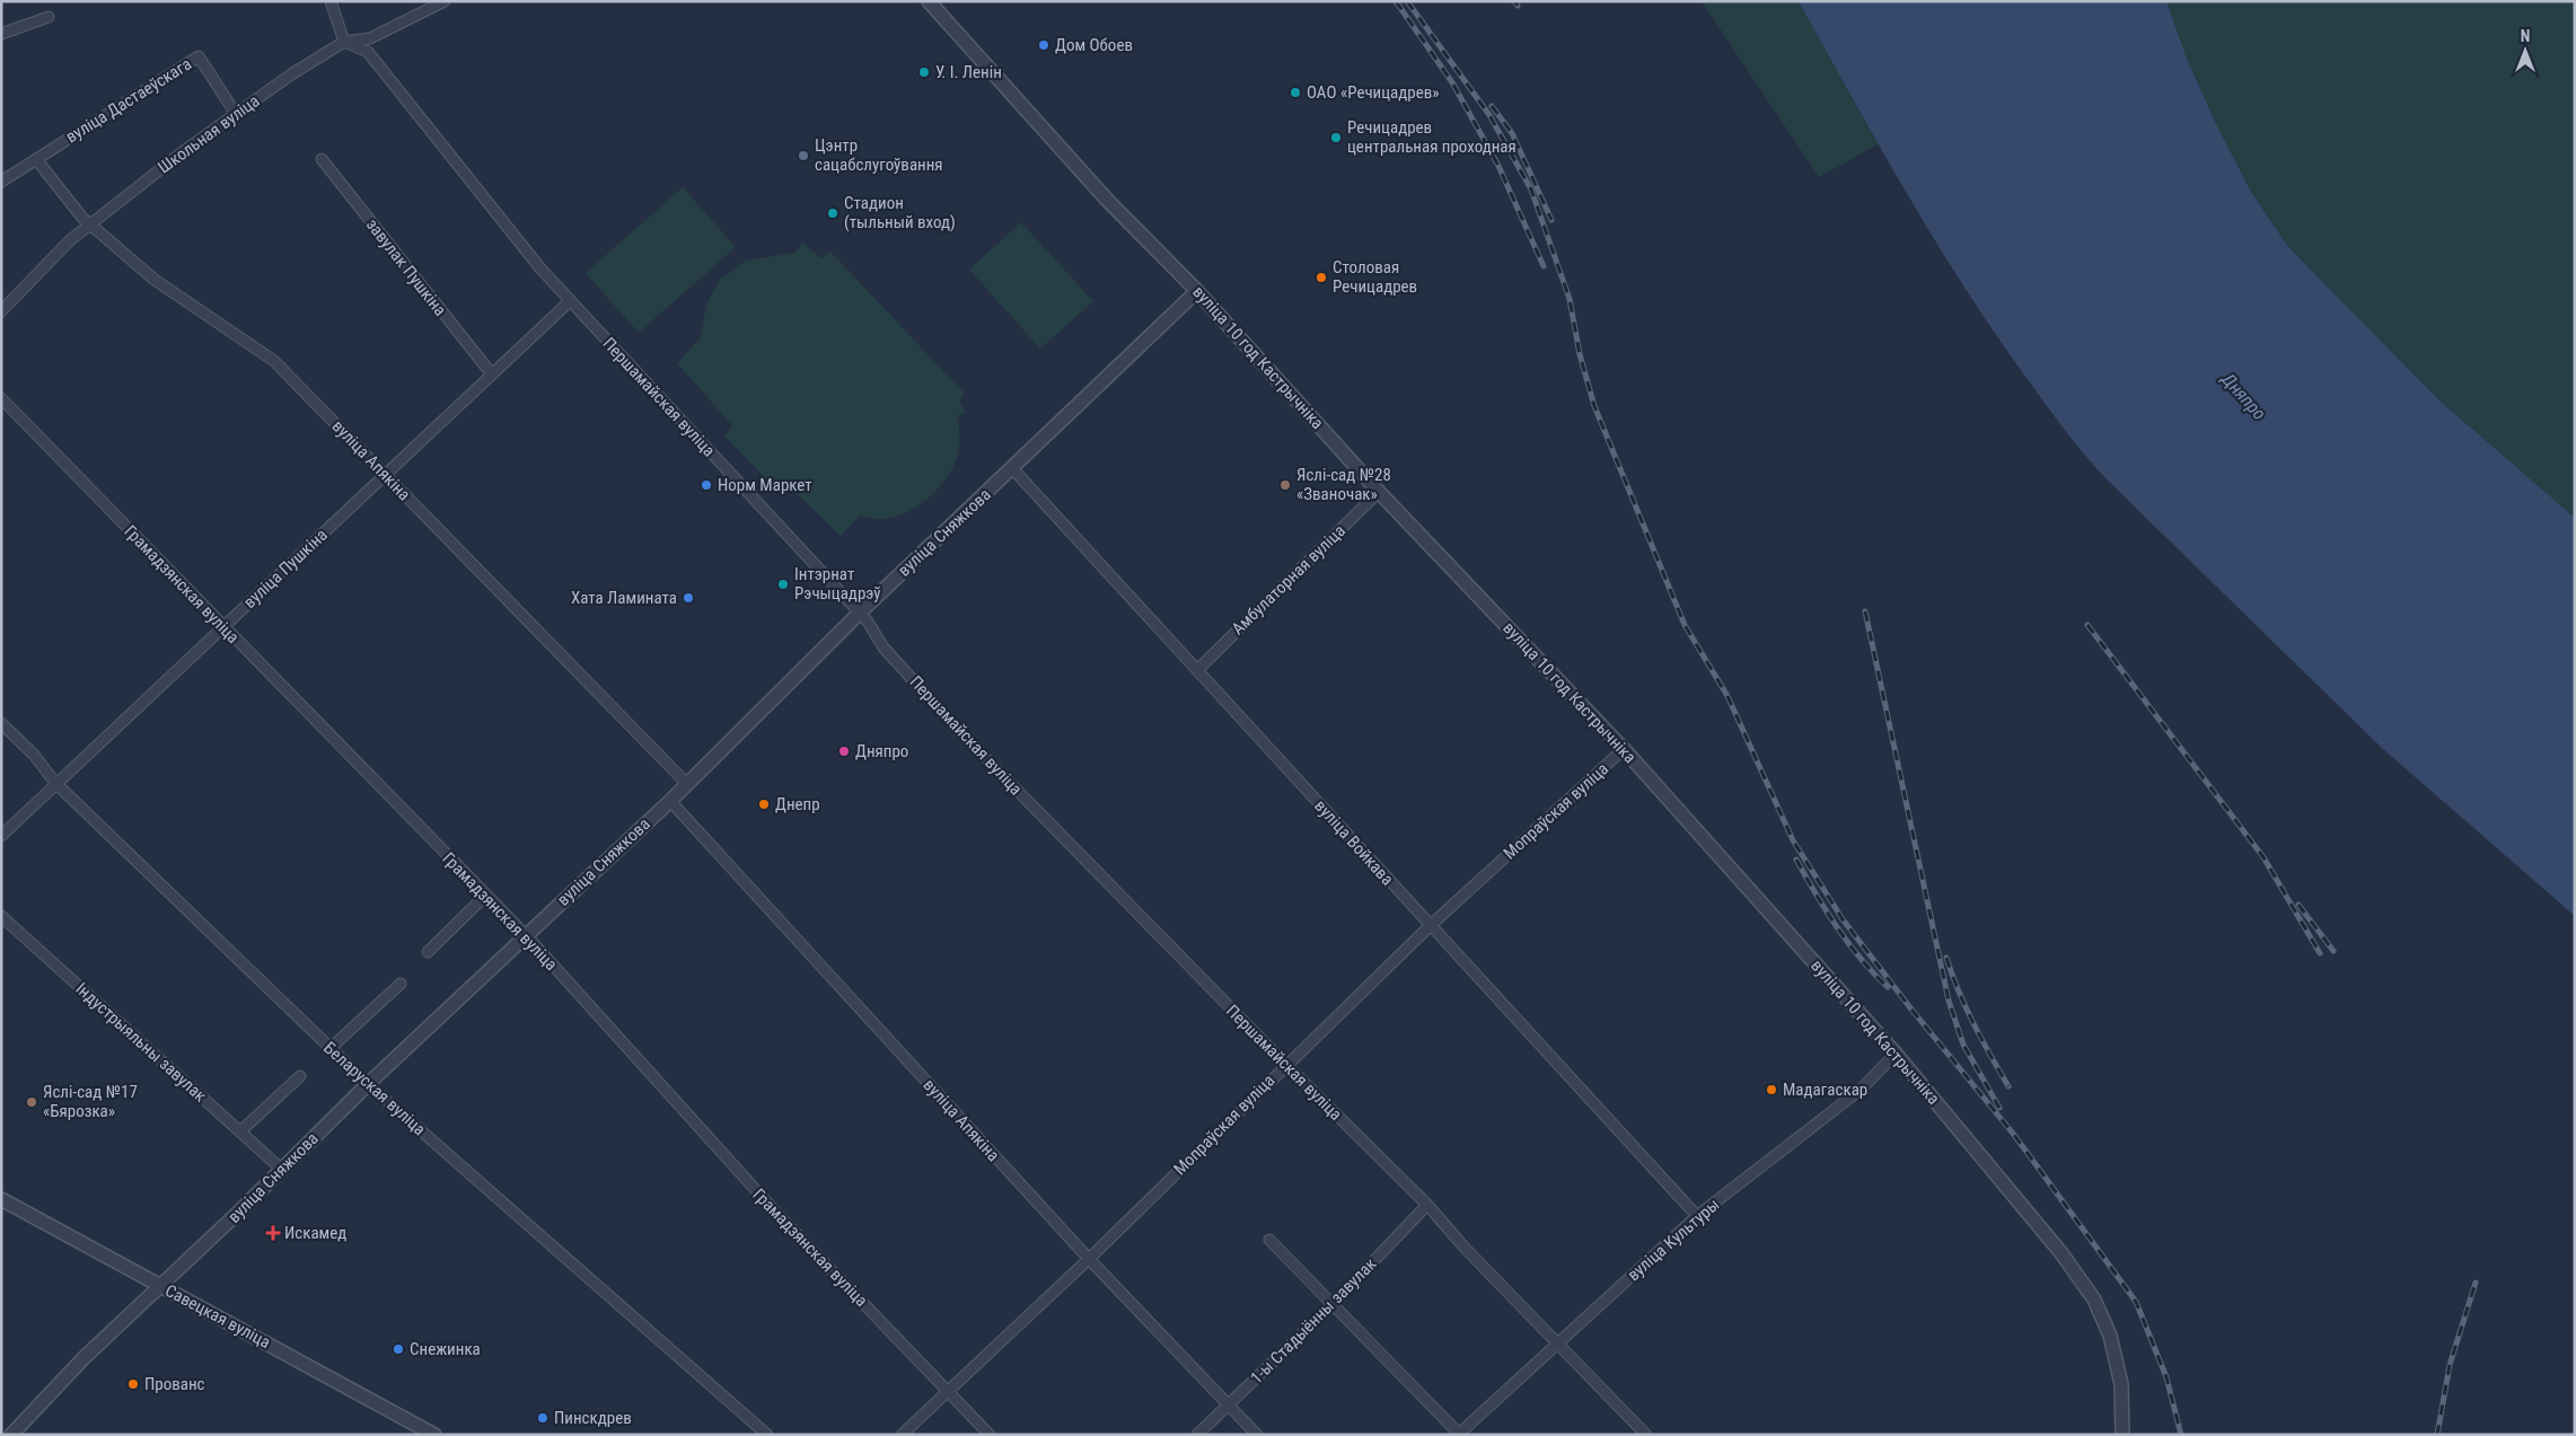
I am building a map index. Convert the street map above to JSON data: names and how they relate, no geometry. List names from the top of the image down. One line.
{"streets":{"street":["вуліца Дастаеўскага","Школьная вуліца","завулак Пушкіна","вуліца 10 год Кастрычніка","Першамайская вуліца","вуліца Апякіна","вуліца Сняжкова","вуліца Пушкіна","Амбулаторная вуліца","Грамадзянская вуліца","Мопраўская вуліца","вуліца Войкава","Індустрыяльны завулак","Беларуская вуліца","вуліца Культуры","Савецкая вуліца","1-ы Стадыённы завулак"]},"crossings":[["вуліца Дастаеўскага","Школьная вуліца"],["вуліца Дастаеўскага","вуліца Апякіна"],["Школьная вуліца","Першамайская вуліца"],["Школьная вуліца","вуліца Апякіна"],["завулак Пушкіна","вуліца Пушкіна"],["вуліца 10 год Кастрычніка","вуліца Сняжкова"],["вуліца 10 год Кастрычніка","Амбулаторная вуліца"],["вуліца 10 год Кастрычніка","Мопраўская вуліца"],["вуліца 10 год Кастрычніка","вуліца Культуры"],["Першамайская вуліца","вуліца Сняжкова"],["Першамайская вуліца","вуліца Пушкіна"],["Першамайская вуліца","Мопраўская вуліца"],["Першамайская вуліца","вуліца Культуры"],["Першамайская вуліца","1-ы Стадыённы завулак"],["вуліца Апякіна","вуліца Сняжкова"],["вуліца Апякіна","вуліца Пушкіна"],["вуліца Апякіна","Мопраўская вуліца"],["вуліца Апякіна","1-ы Стадыённы завулак"],["вуліца Сняжкова","Грамадзянская вуліца"],["вуліца Сняжкова","вуліца Войкава"],["вуліца Сняжкова","Індустрыяльны завулак"],["вуліца Сняжкова","Беларуская вуліца"],["вуліца Сняжкова","Савецкая вуліца"],["вуліца Пушкіна","Грамадзянская вуліца"],["вуліца Пушкіна","Беларуская вуліца"],["Амбулаторная вуліца","вуліца Войкава"],["Грамадзянская вуліца","Мопраўская вуліца"],["Мопраўская вуліца","вуліца Войкава"],["вуліца Войкава","вуліца Культуры"]],"water":["Дняпро"],"places":{"other":["Дом Обоев","У. І. Ленін","ОАО «Речицадрев»","Речицадрев центральная проходная","Цэнтр сацабслугоўвання","Стадион (тыльный вход)","Столовая Речицадрев","Норм Маркет","Яслі-сад №28 «Званочак»","Інтэрнат Рэчыцадрэў","Хата Ламината","Дняпро","Днепр","Мадагаскар","Яслі-сад №17 «Бярозка»","Снежинка","Прованс","Пинскдрев"],"health":["Искамед"]},"north":"top"}
